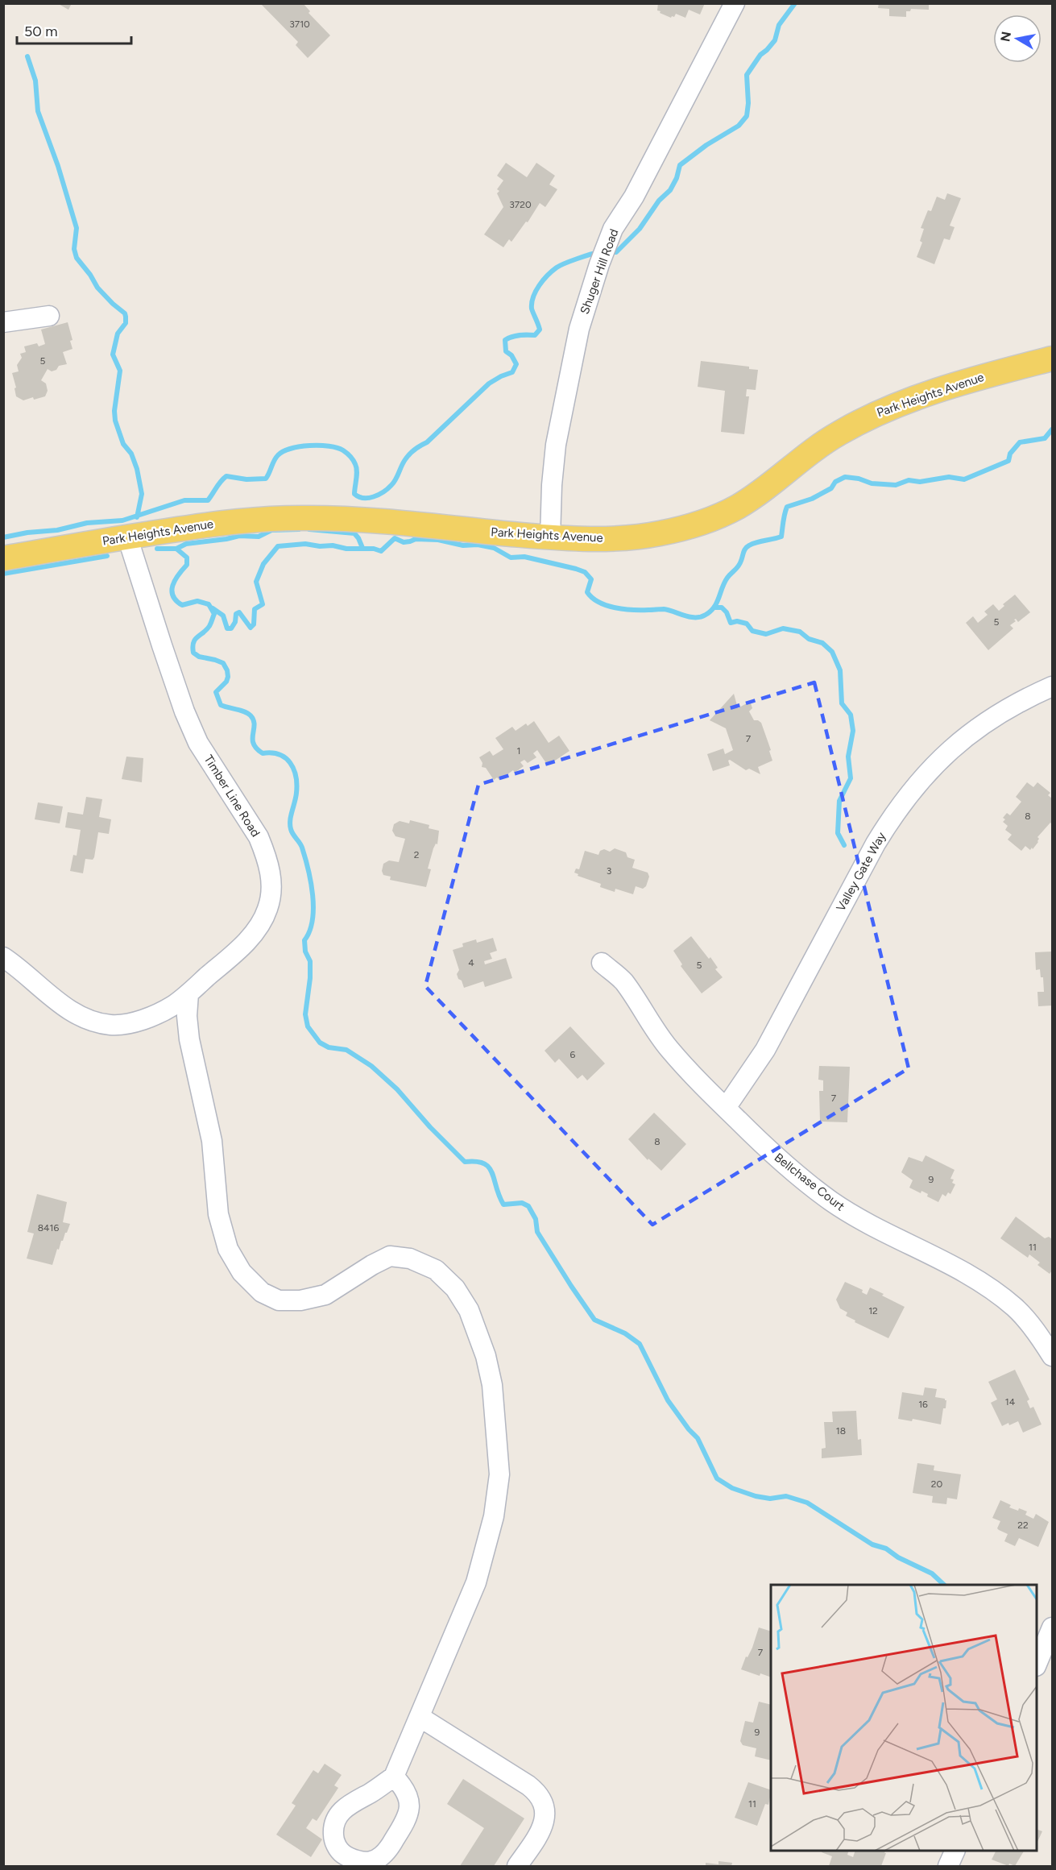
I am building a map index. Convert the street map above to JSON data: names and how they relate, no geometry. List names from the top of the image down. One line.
{"streets":{"main road":["Park Heights Avenue"],"street":["Shuger Hill Road","Timber Line Road","Valley Gate Way","Bellchase Court"]},"crossings":[["Shuger Hill Road","Park Heights Avenue"],["Park Heights Avenue","Timber Line Road"],["Valley Gate Way","Bellchase Court"]],"house_numbers":["3710","3720","5","5","7","1","8","2","3","4","5","6","7","8","9","8416","11","12","14","16","18","20","22","7","9","11"],"scale_bar":"50 m","north":"left"}
